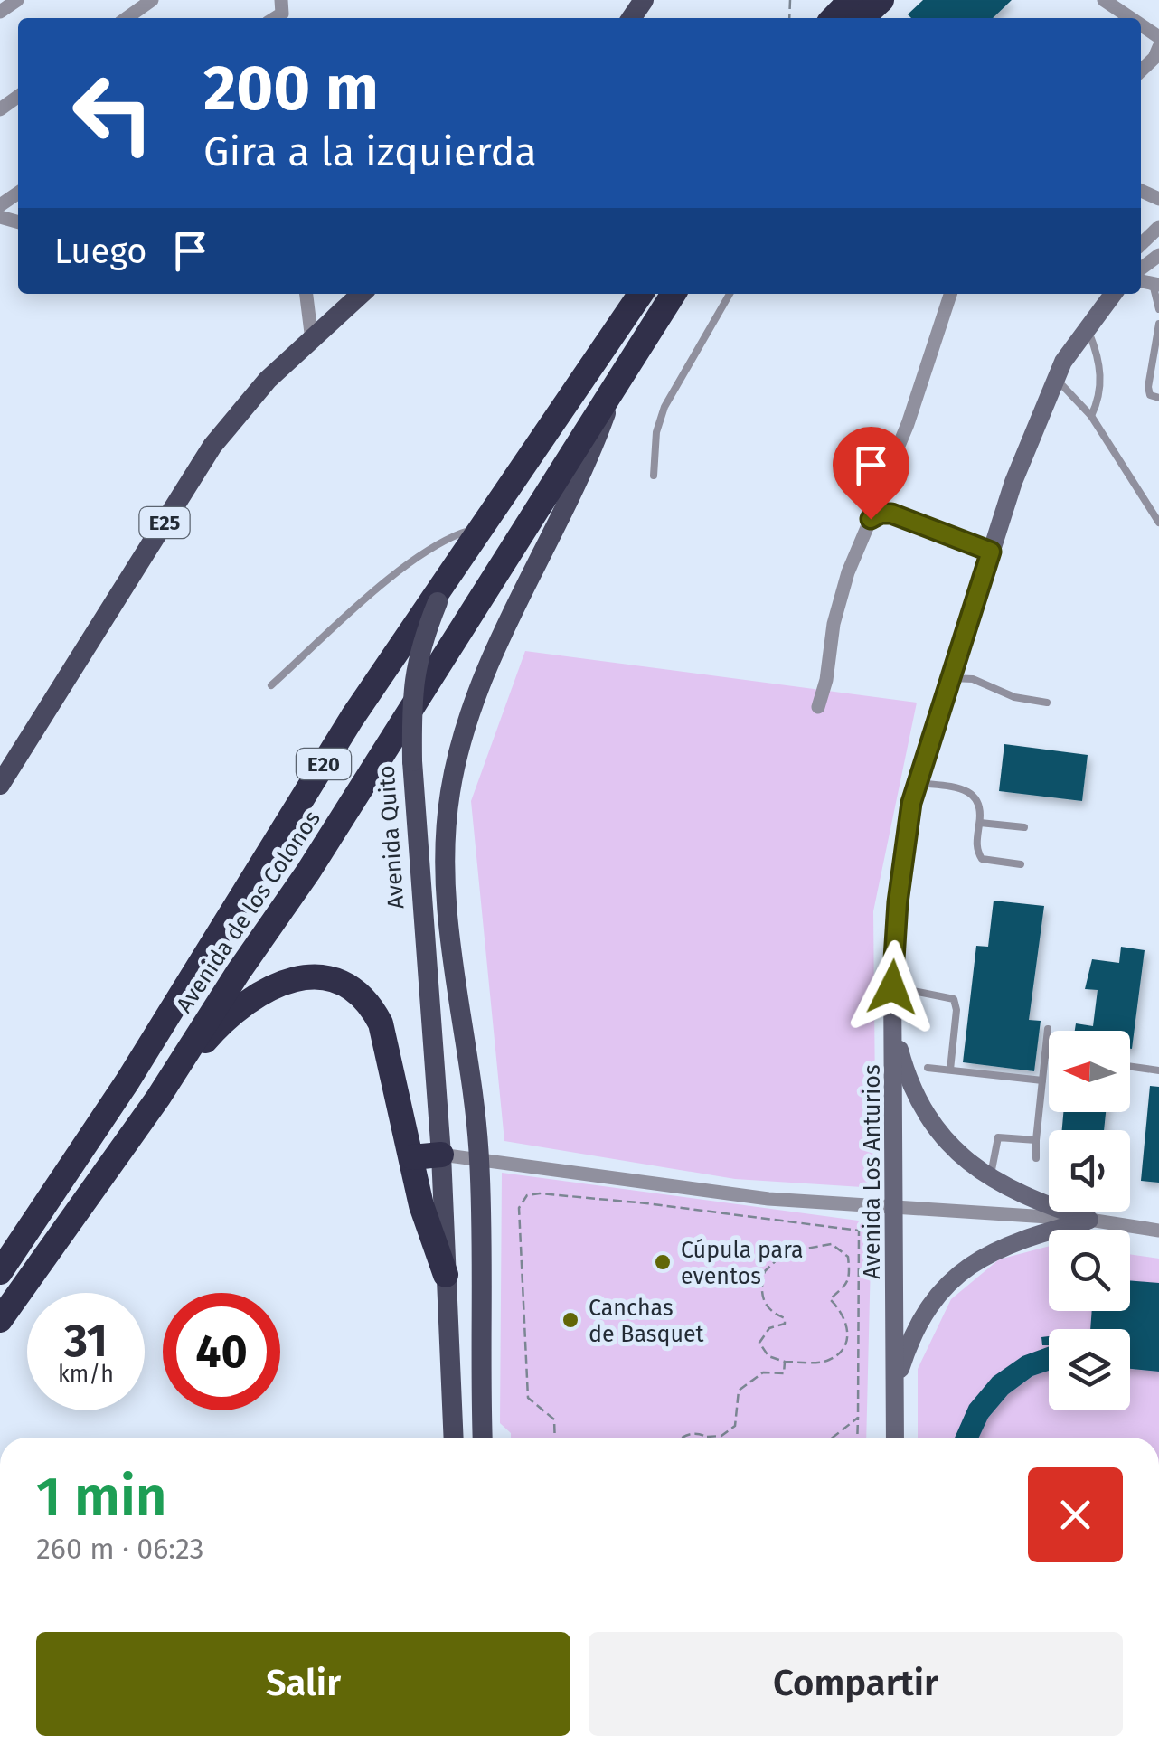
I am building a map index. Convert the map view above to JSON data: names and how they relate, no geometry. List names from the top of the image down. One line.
{"streets":{"highway":["E20","Avenida Quito","Avenida de los Colonos"],"main road":["E25"],"street":["Avenida Los Anturios"]},"crossings":[["E20","Avenida de los Colonos"],["Avenida Quito","Avenida de los Colonos"]],"places":["Cúpula para eventos","Canchas de Basquet"],"north":"left","page":{"turn":["200 m","Gira a la izquierda"],"then":"Luego","speed":"31 km/h","limit":"40","heading":["1 min","260 m · 06:23"],"buttons":["Salir","Compartir"]}}
